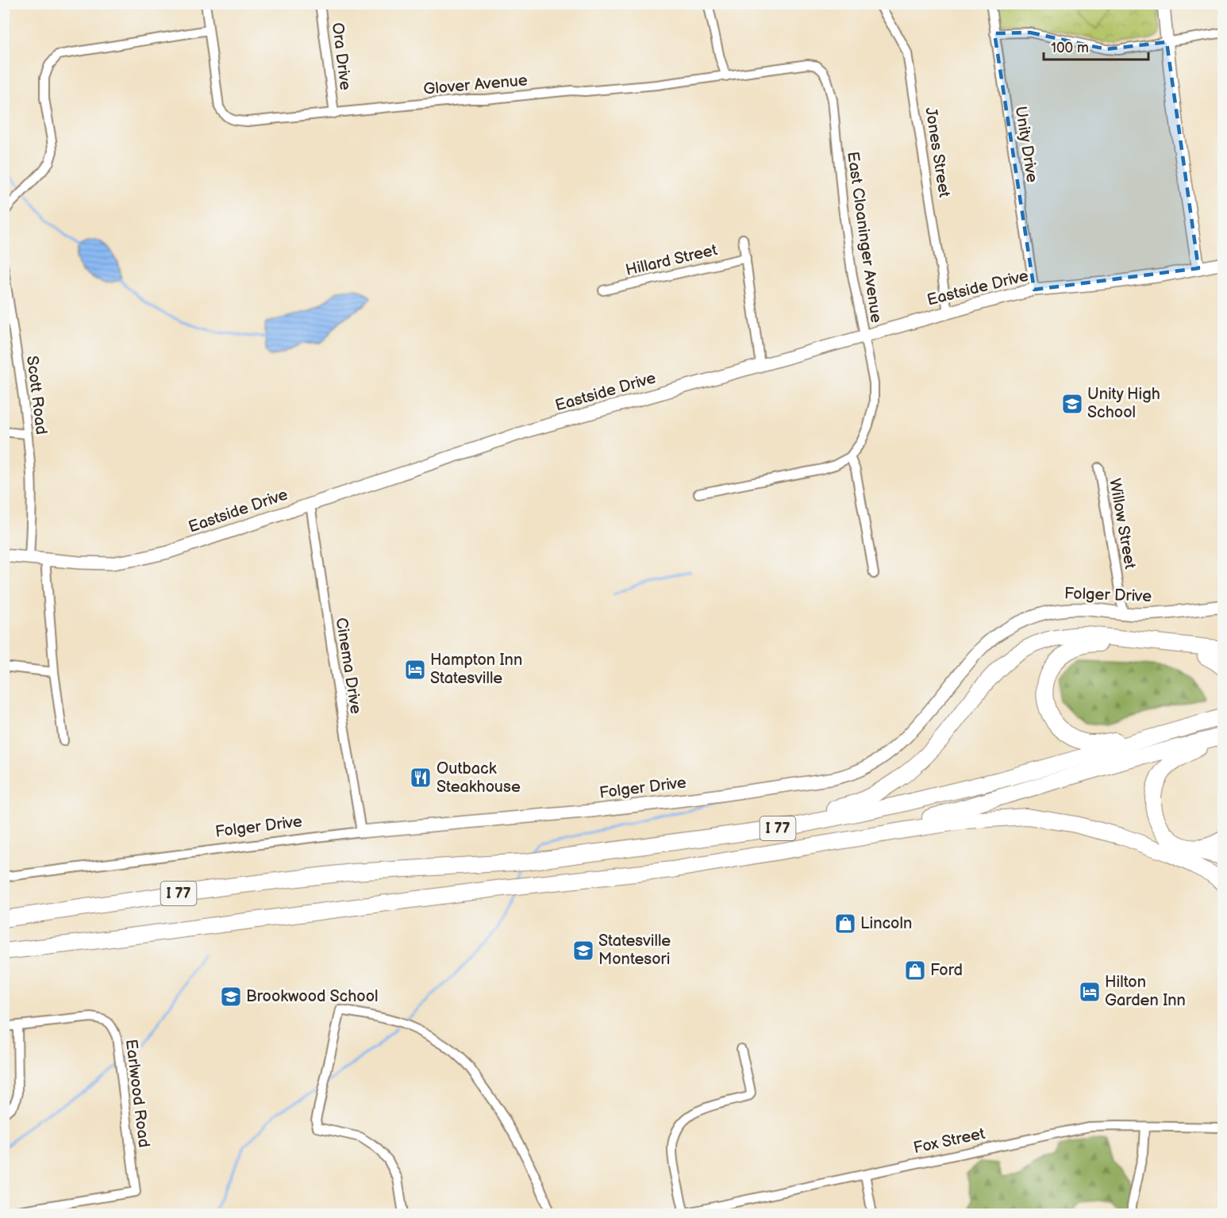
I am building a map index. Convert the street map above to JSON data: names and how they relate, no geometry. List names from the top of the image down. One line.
{"streets":{"highway":["I 77"],"street":["Ora Drive","Glover Avenue","Unity Drive","Jones Street","East Cloaninger Avenue","Hillard Street","Eastside Drive","Scott Road","Willow Street","Folger Drive","Cinema Drive","Earlwood Road","Fox Street"]},"crossings":[["Ora Drive","Glover Avenue"],["Glover Avenue","East Cloaninger Avenue"],["Unity Drive","Eastside Drive"],["Jones Street","Eastside Drive"],["East Cloaninger Avenue","Eastside Drive"],["Eastside Drive","Scott Road"],["Eastside Drive","Cinema Drive"],["Willow Street","Folger Drive"],["Folger Drive","Cinema Drive"]],"places":{"school or university":["Unity High School","Statesville Montesori","Brookwood School"],"hotel":["Hampton Inn Statesville","Hilton Garden Inn"],"restaurant":["Outback Steakhouse"],"shop":["Lincoln","Ford"]},"scale_bar":"100 m"}
